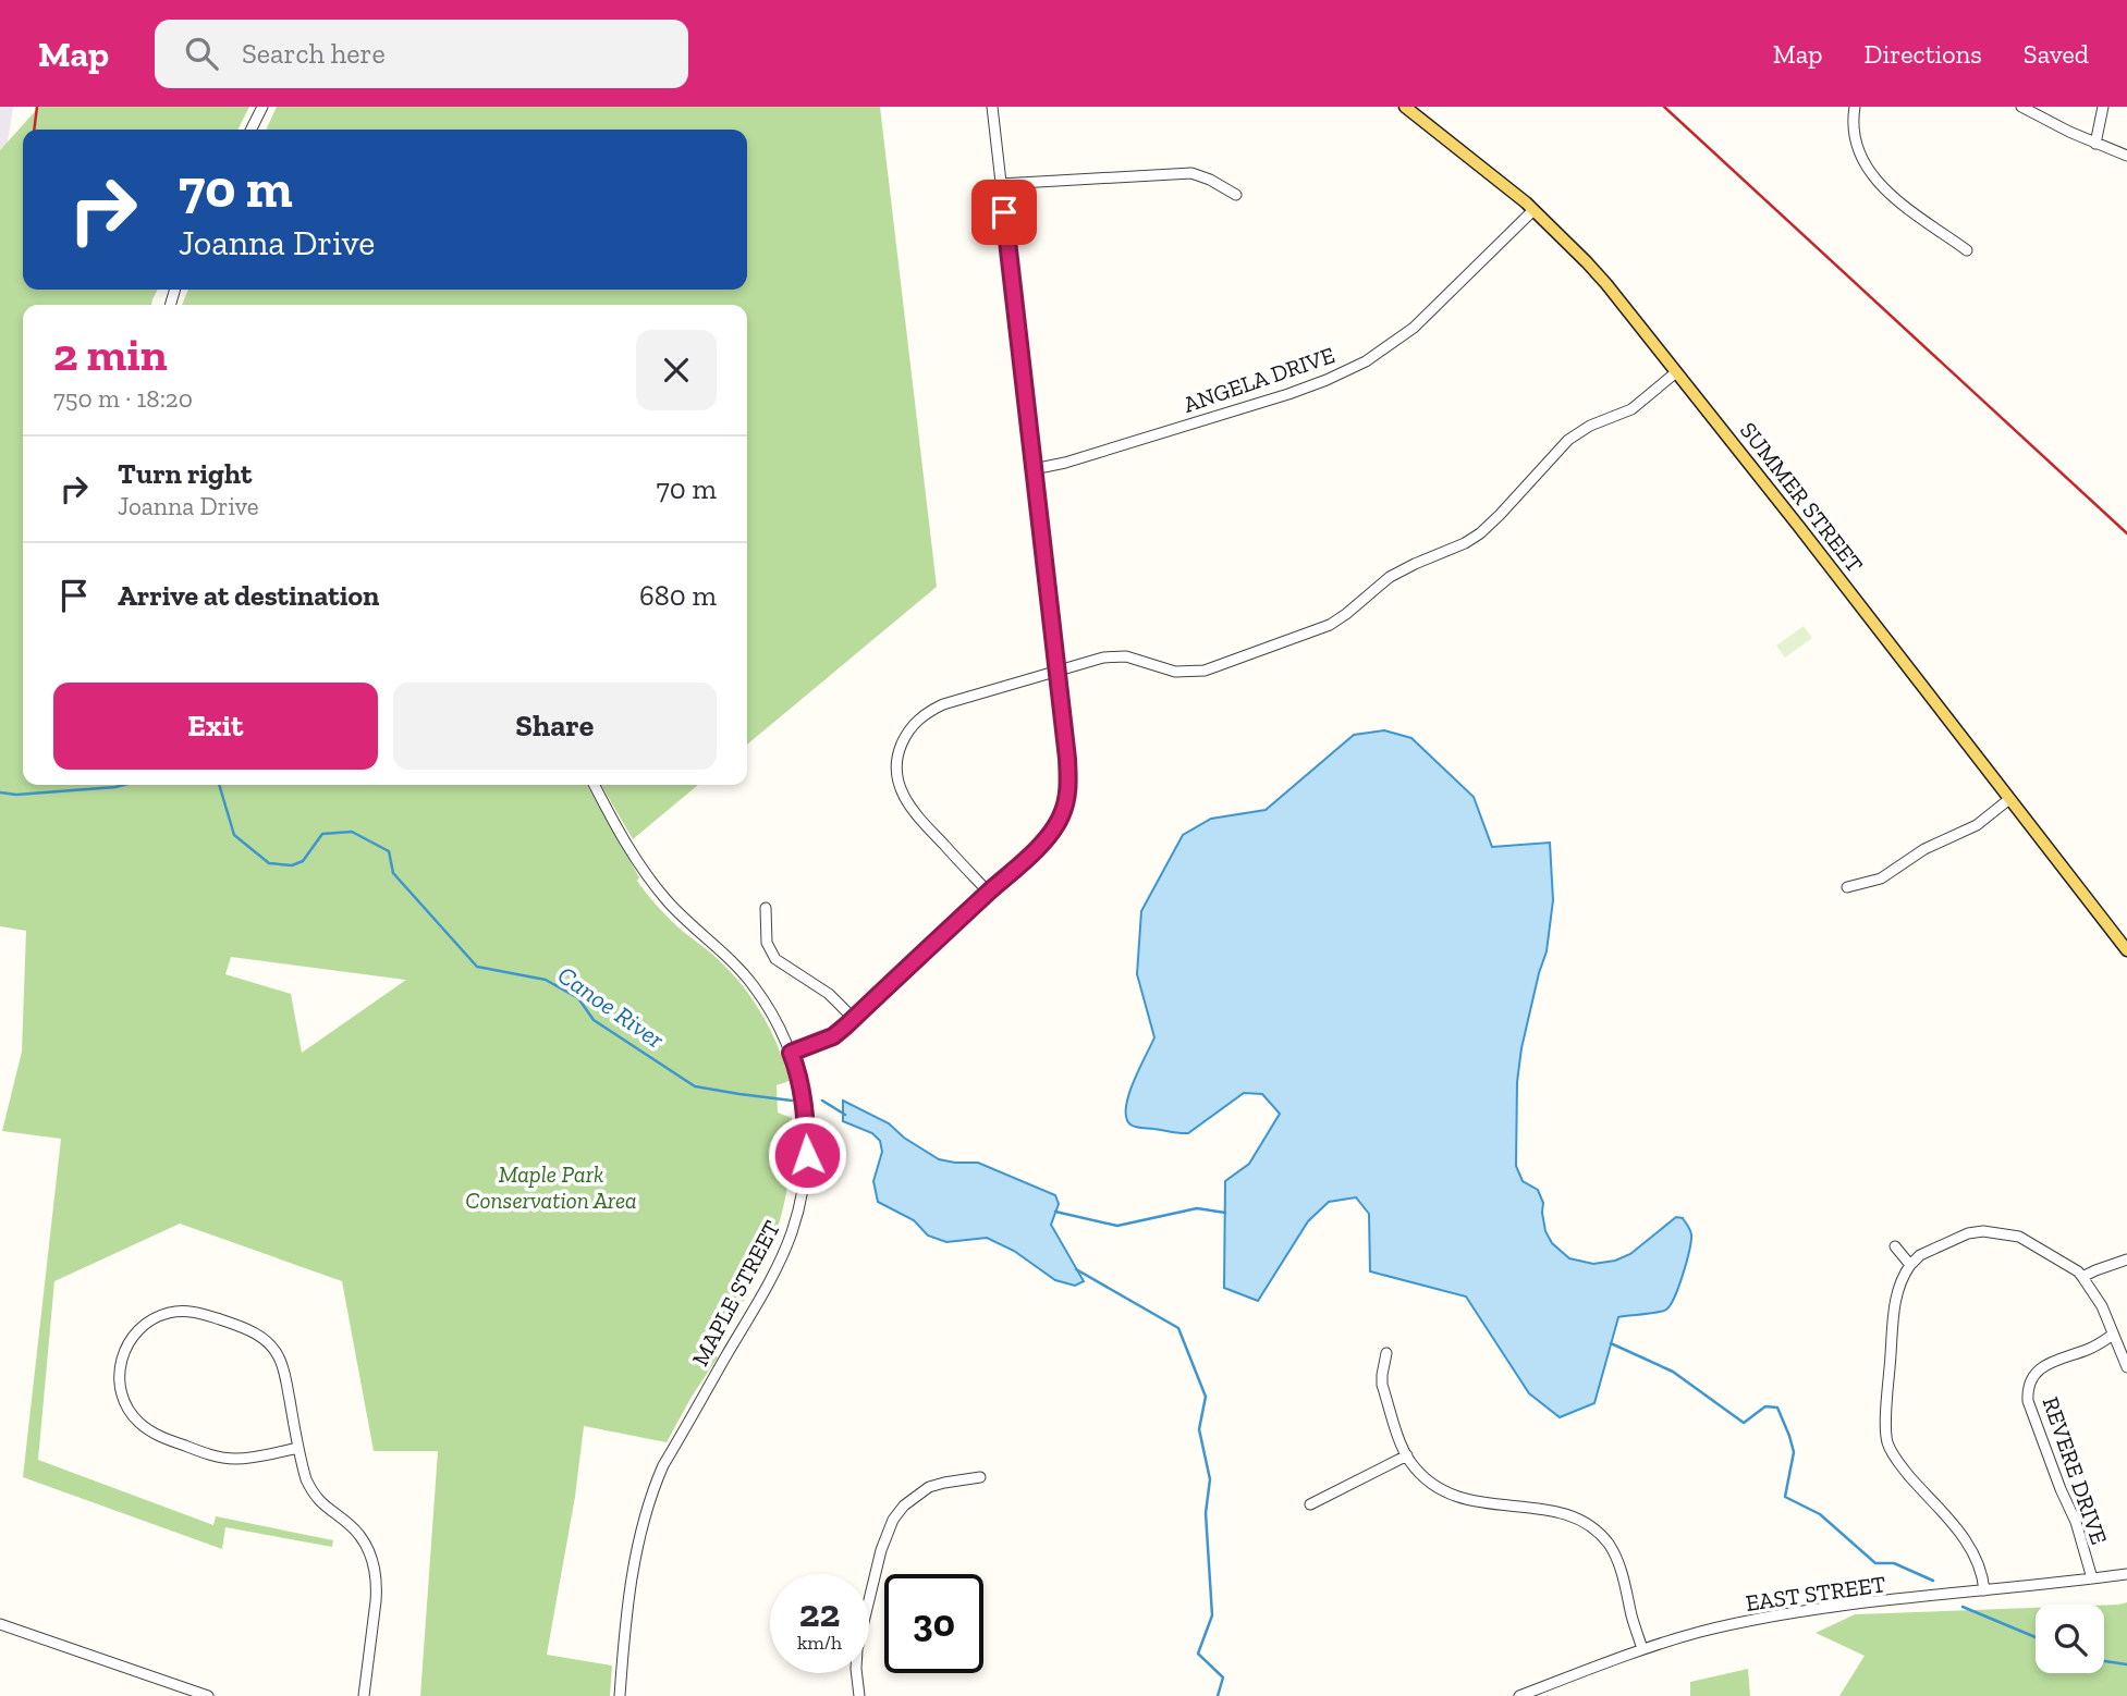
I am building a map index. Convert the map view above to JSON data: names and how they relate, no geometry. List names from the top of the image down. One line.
{"streets":{"main road":["SUMMER STREET"],"street":["ANGELA DRIVE","MAPLE STREET","REVERE DRIVE","EAST STREET"]},"crossings":[["ANGELA DRIVE","SUMMER STREET"],["REVERE DRIVE","EAST STREET"]],"water":["Canoe River"],"parks":["Maple Park Conservation Area"],"page":{"header":"Map","search":"Search here","nav":["Map","Directions","Saved"],"turn":["70 m","Joanna Drive"],"heading":["2 min","750 m · 18:20"],"list":[{"name":"Turn right","note":"Joanna Drive","value":"70 m"},{"name":"Arrive at destination","value":"680 m"}],"buttons":["Exit","Share"],"speed":"22 km/h","limit":"30"}}
